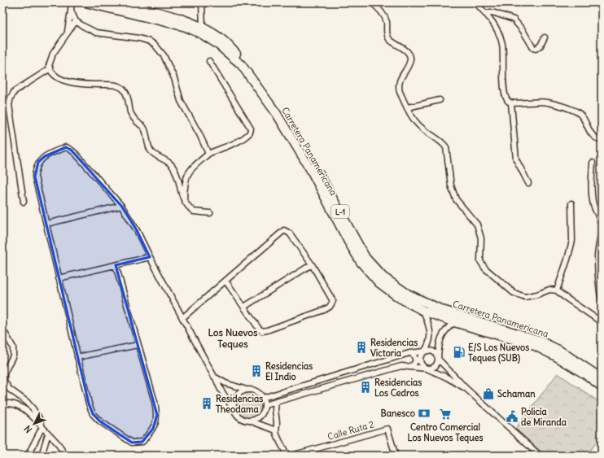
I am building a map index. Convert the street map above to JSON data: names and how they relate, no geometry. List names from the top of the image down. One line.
{"streets":{"main road":["Carretera Panamericana","L-1"],"street":["Calle Ruta 2"]},"districts":["Los Nuevos Teques"],"places":{"building":["Residencias Victoria","Residencias El Indio","Residencias Los Cedros","Residencias Theodama"],"fuel station":["E/S Los Nuevos Teques (SUB)"],"shop":["Schaman"],"bank":["Banesco"],"supermarket":["Centro Comercial Los Nuevos Teques"],"public building":["Policía de Miranda"]},"north":"bottom left"}
